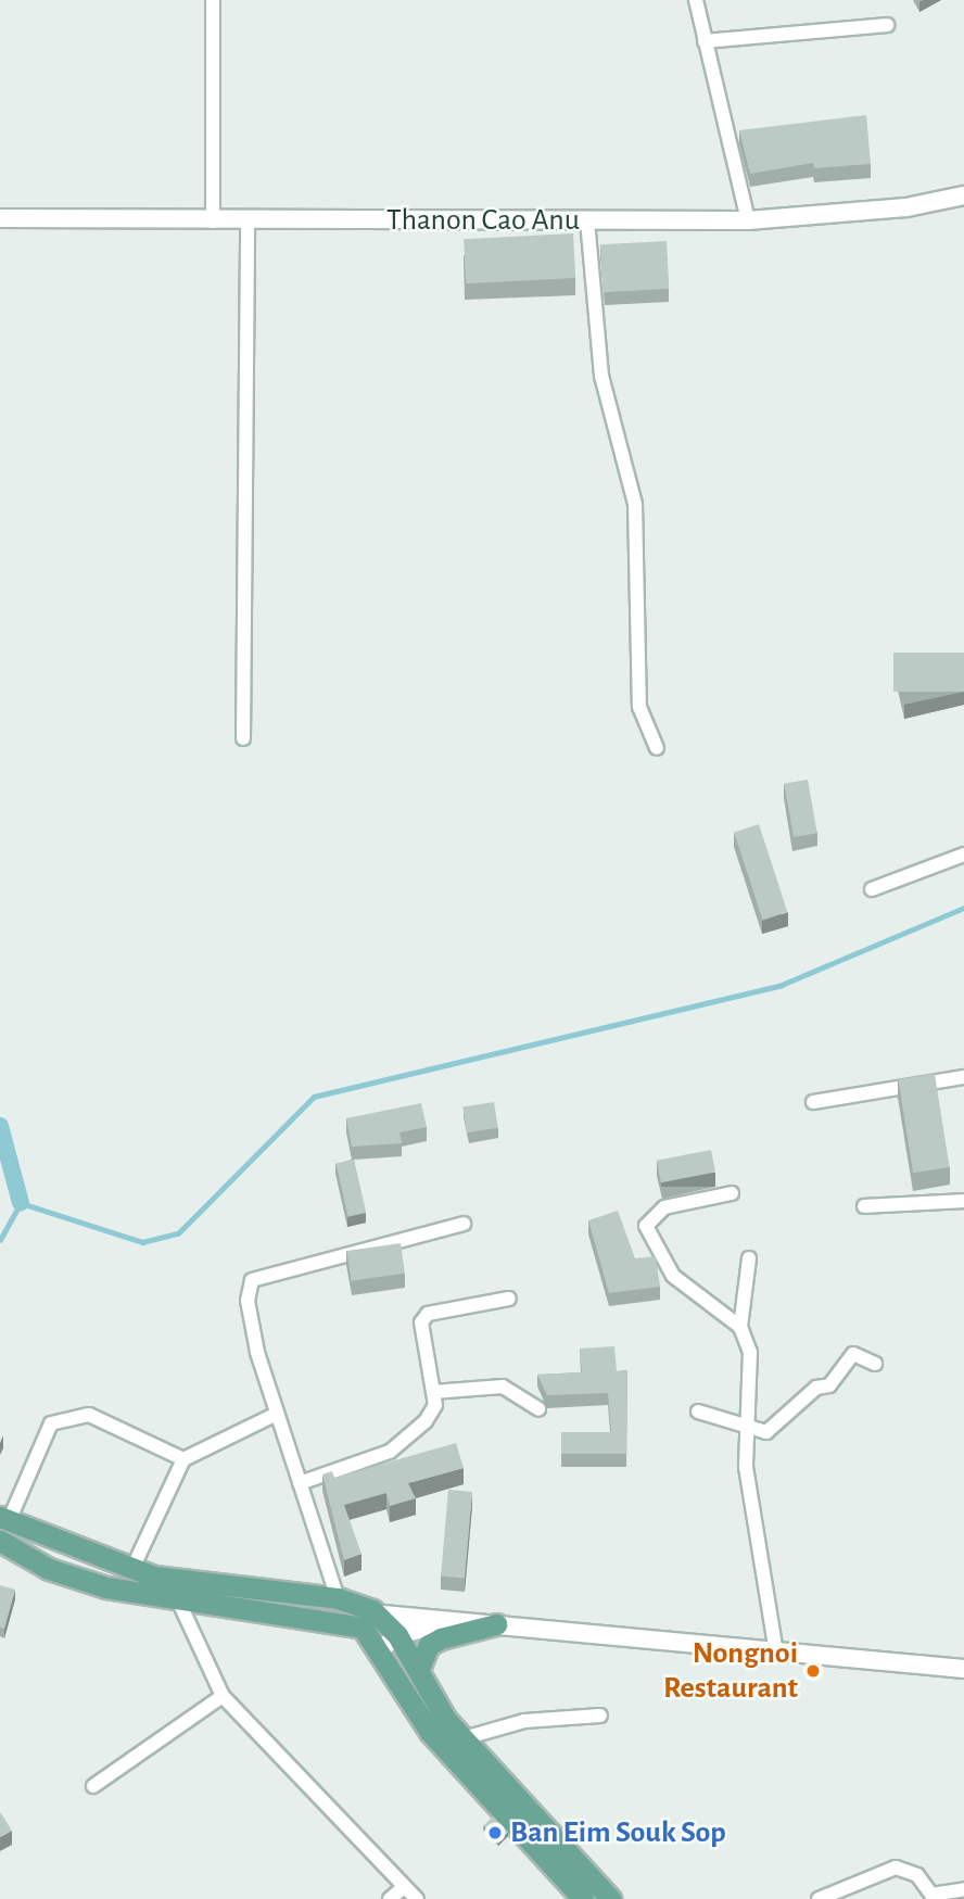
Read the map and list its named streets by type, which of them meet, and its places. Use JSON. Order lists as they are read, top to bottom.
{
  "streets": {
    "street": ["Thanon Cao Anu"]
  },
  "places": ["Nongnoi Restaurant", "Ban Eim Souk Sop"]
}
